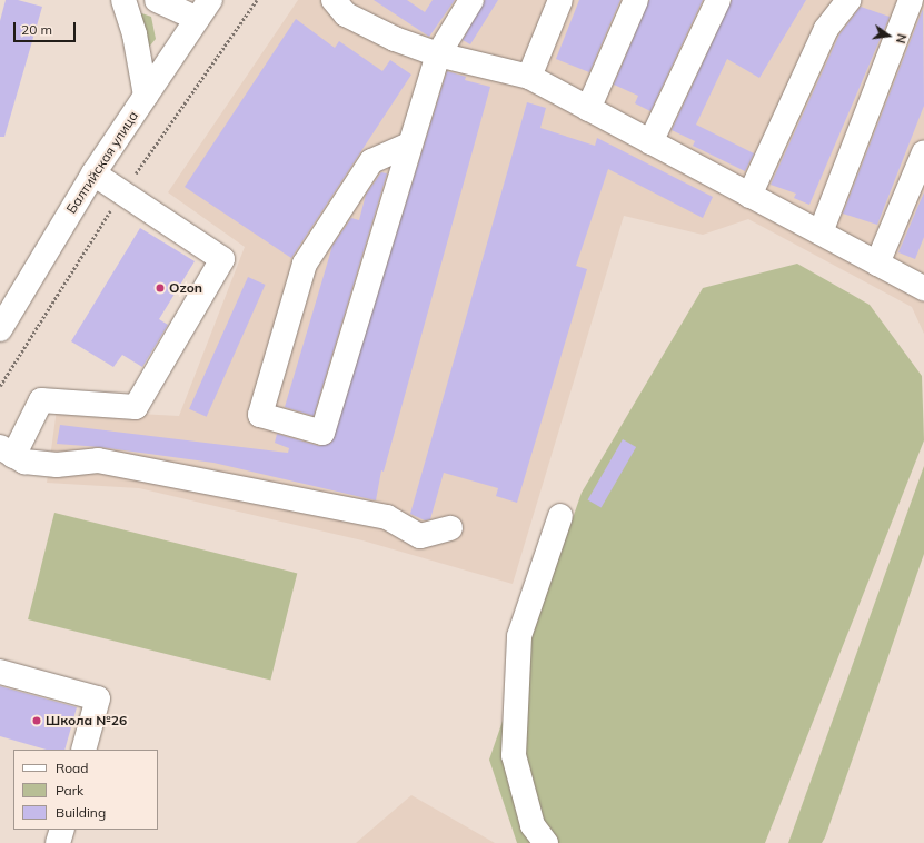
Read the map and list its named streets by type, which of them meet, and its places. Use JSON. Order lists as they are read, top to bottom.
{
  "streets": {
    "street": ["Балтийская улица"]
  },
  "places": ["Ozon", "Школа №26"],
  "legend": ["Road", "Park", "Building"],
  "scale_bar": "20 m",
  "north": "right"
}
